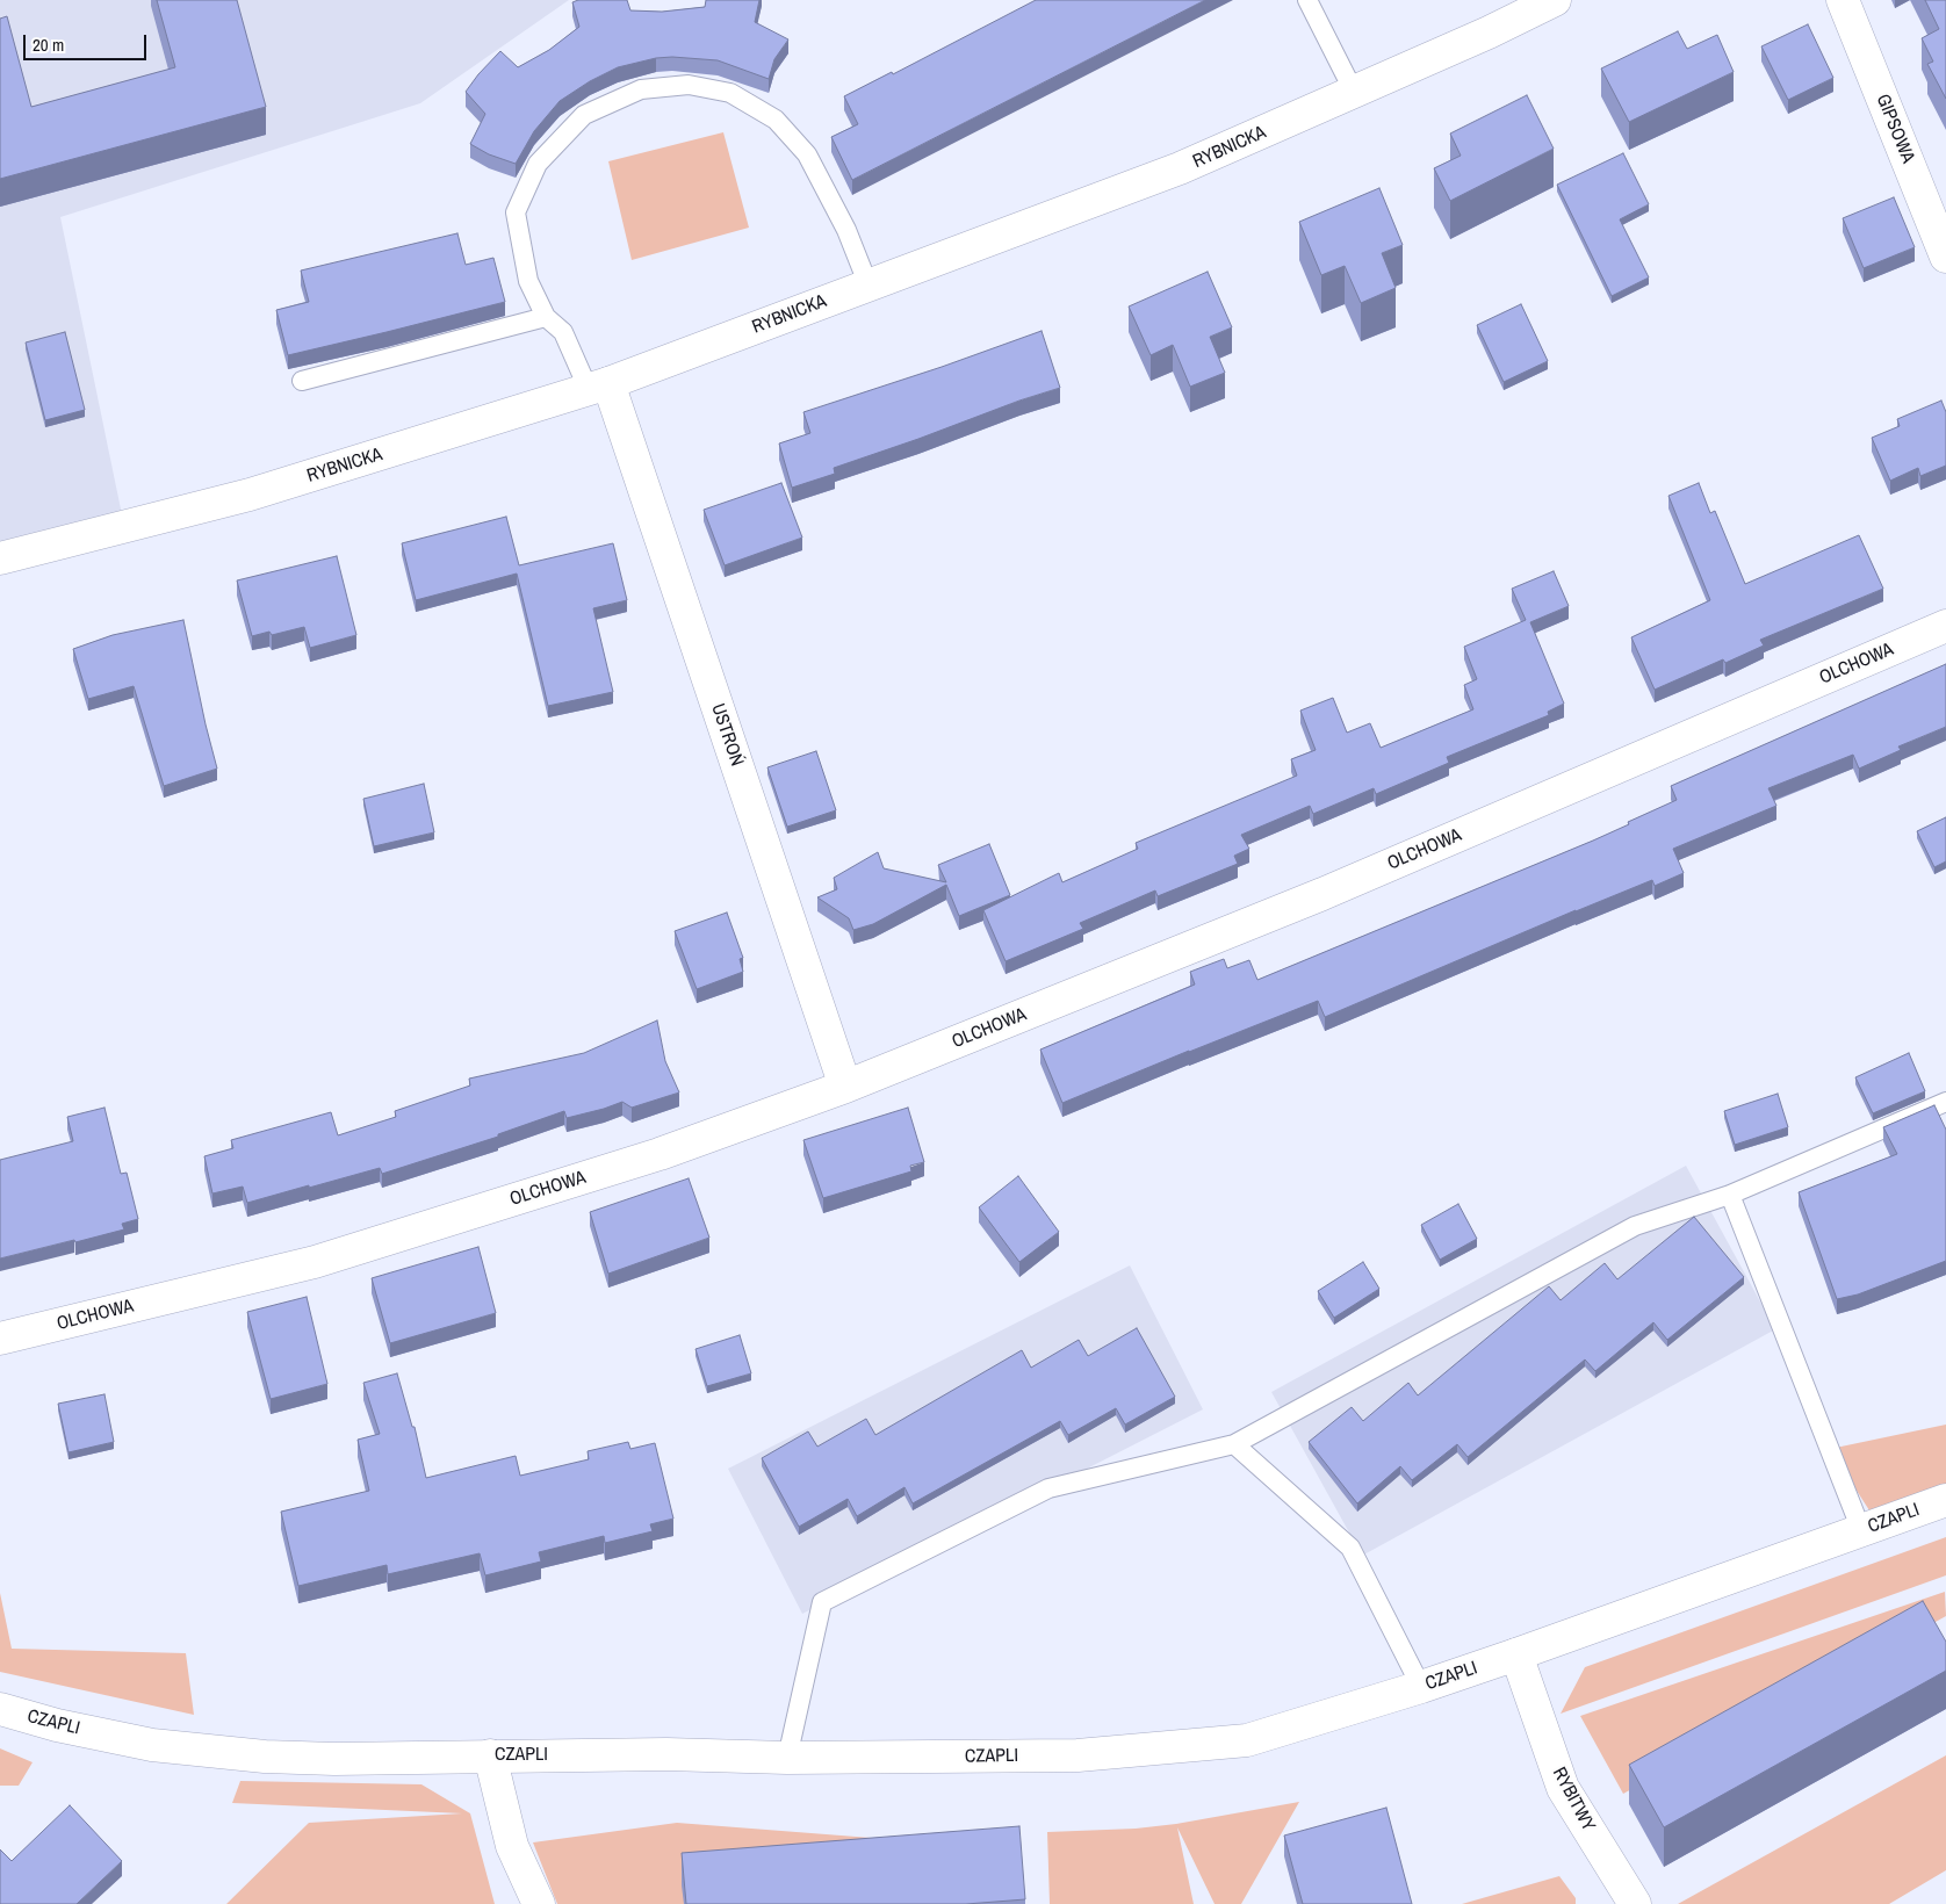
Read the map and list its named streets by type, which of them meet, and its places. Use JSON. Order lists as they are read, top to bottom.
{
  "streets": {
    "street": [
      "GIPSOWA",
      "RYBNICKA",
      "OLCHOWA",
      "USTROŃ",
      "CZAPLI",
      "RYBITWY"
    ]
  },
  "crossings": [
    ["RYBNICKA", "USTROŃ"],
    ["OLCHOWA", "USTROŃ"],
    ["CZAPLI", "RYBITWY"]
  ],
  "scale_bar": "20 m"
}
